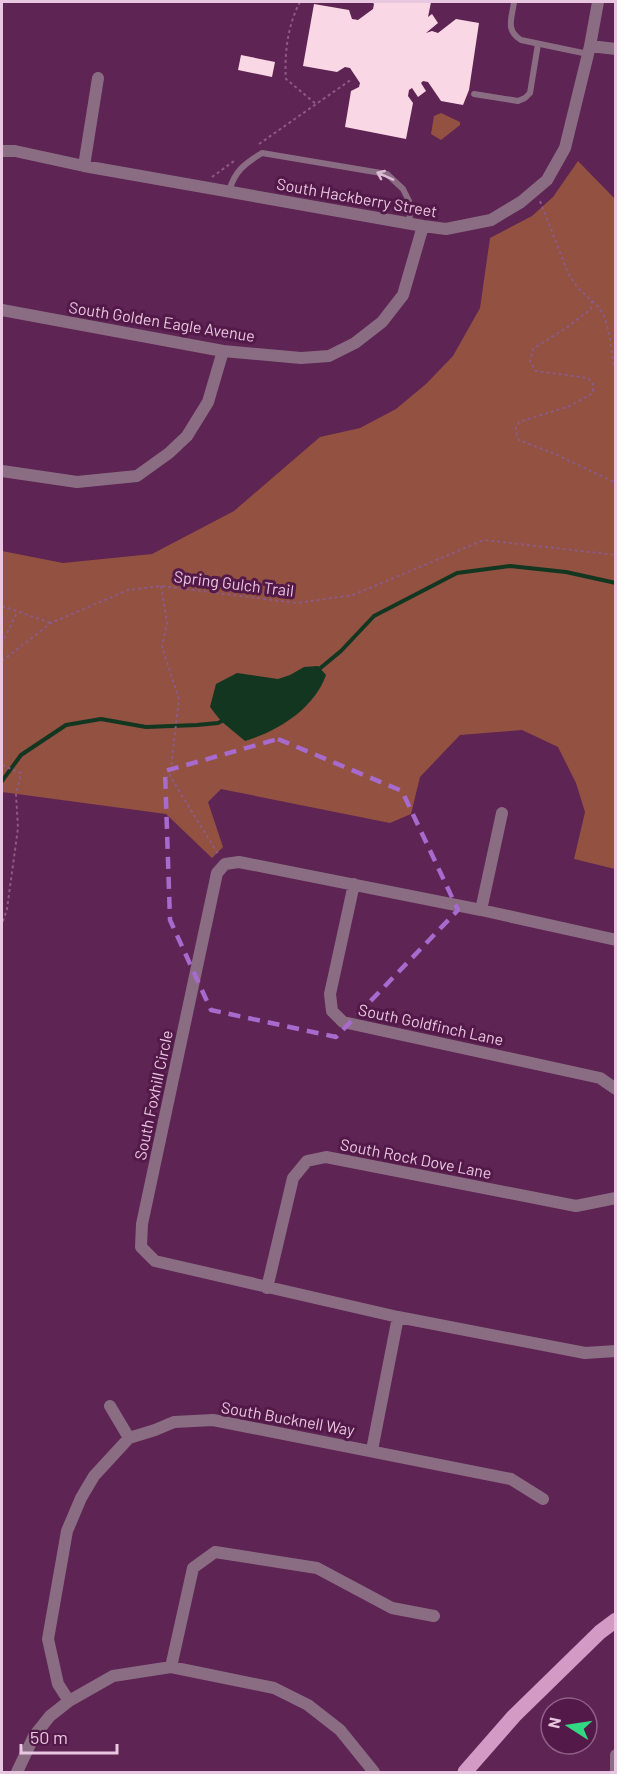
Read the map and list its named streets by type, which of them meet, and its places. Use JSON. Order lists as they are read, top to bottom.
{
  "streets": {
    "street": [
      "South Hackberry Street",
      "South Golden Eagle Avenue",
      "South Goldfinch Lane",
      "South Foxhill Circle",
      "South Rock Dove Lane",
      "South Bucknell Way"
    ],
    "path": ["Spring Gulch Trail"]
  },
  "crossings": [
    ["South Hackberry Street", "South Golden Eagle Avenue"],
    ["South Foxhill Circle", "South Rock Dove Lane"]
  ],
  "scale_bar": "50 m",
  "north": "left"
}
